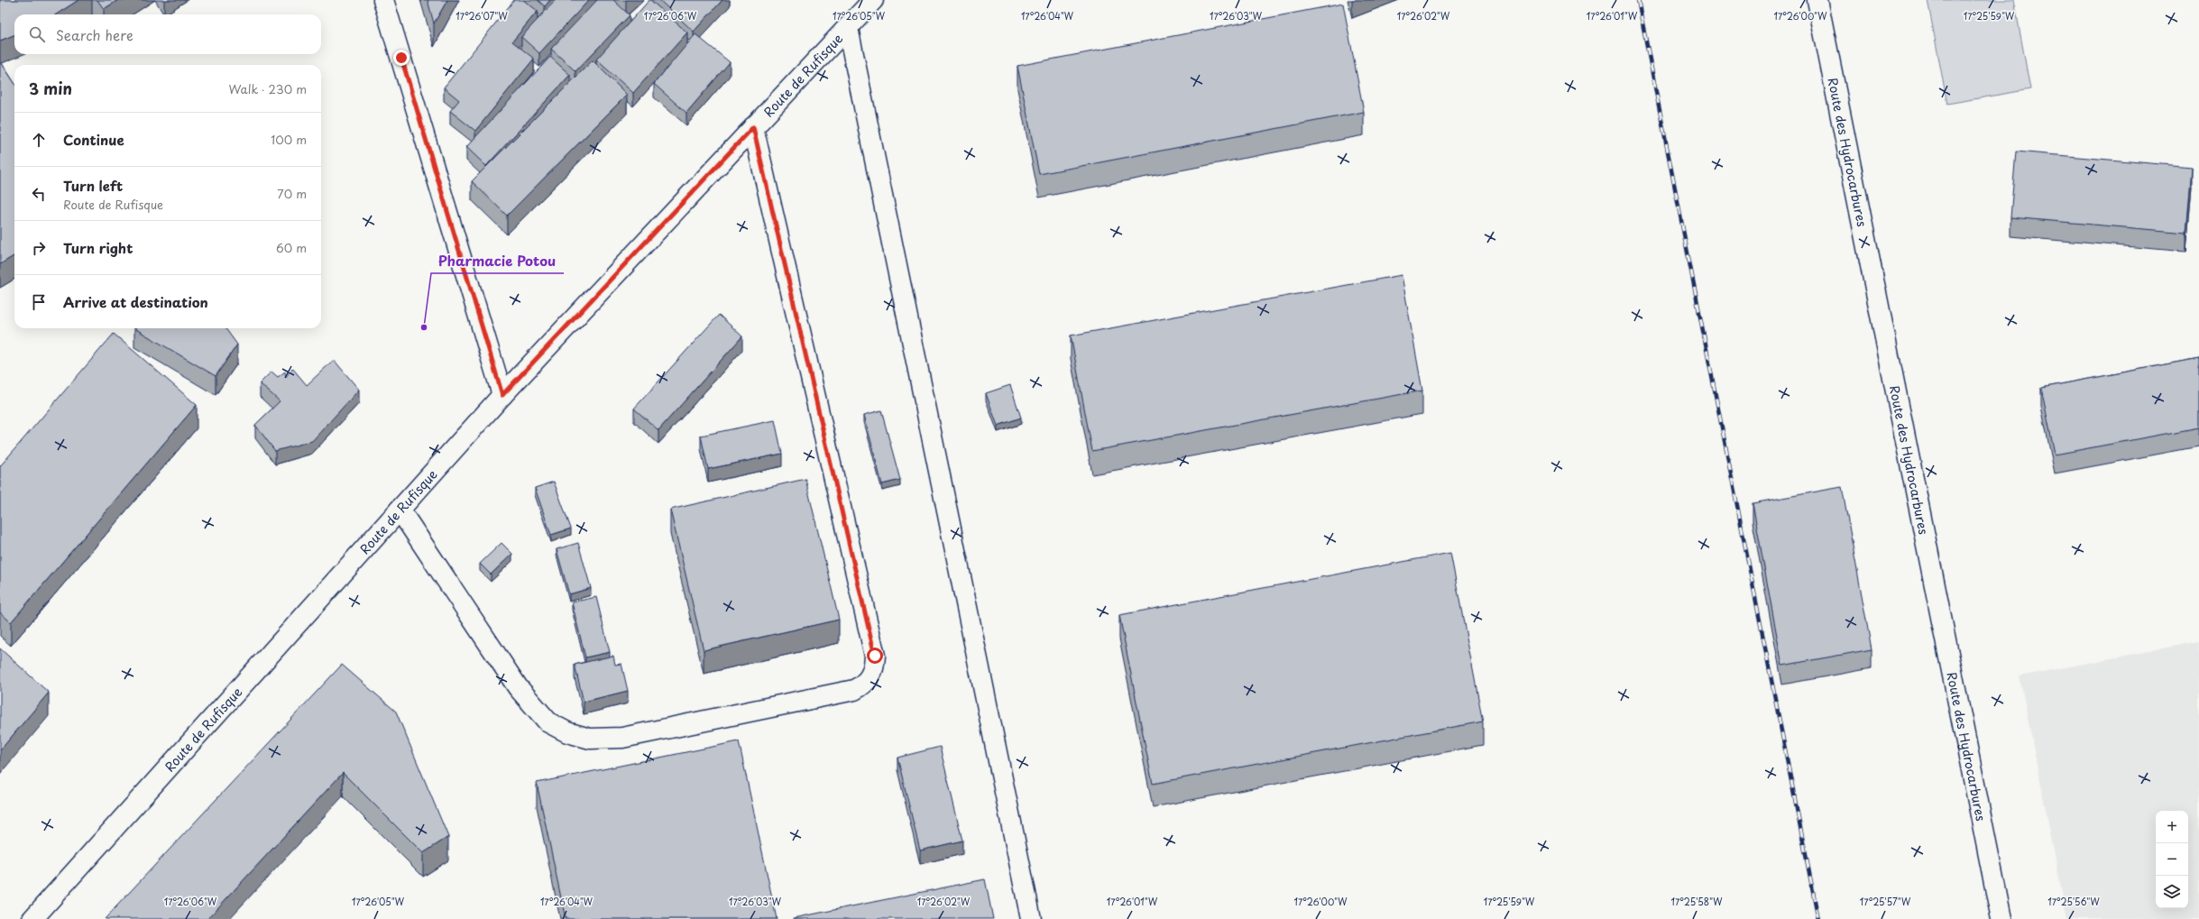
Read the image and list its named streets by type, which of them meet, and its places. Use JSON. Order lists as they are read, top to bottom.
{
  "streets": {
    "street": ["Route de Rufisque", "Route des Hydrocarbures"]
  },
  "places": ["Pharmacie Potou"],
  "page": {
    "search": "Search here",
    "heading": ["3 min", "Walk · 230 m"],
    "list": [
      ["Continue", "100 m"],
      ["Turn left", "Route de Rufisque", "70 m"],
      ["Turn right", "60 m"],
      "Arrive at destination"
    ],
    "map_buttons": ["+", "−"]
  },
  "coordinates": [
    "17°26'07\"W",
    "17°26'06\"W",
    "17°26'05\"W",
    "17°26'04\"W",
    "17°26'03\"W",
    "17°26'02\"W",
    "17°26'01\"W",
    "17°26'00\"W",
    "17°25'59\"W",
    "17°25'58\"W",
    "17°25'57\"W",
    "17°25'56\"W"
  ]
}
